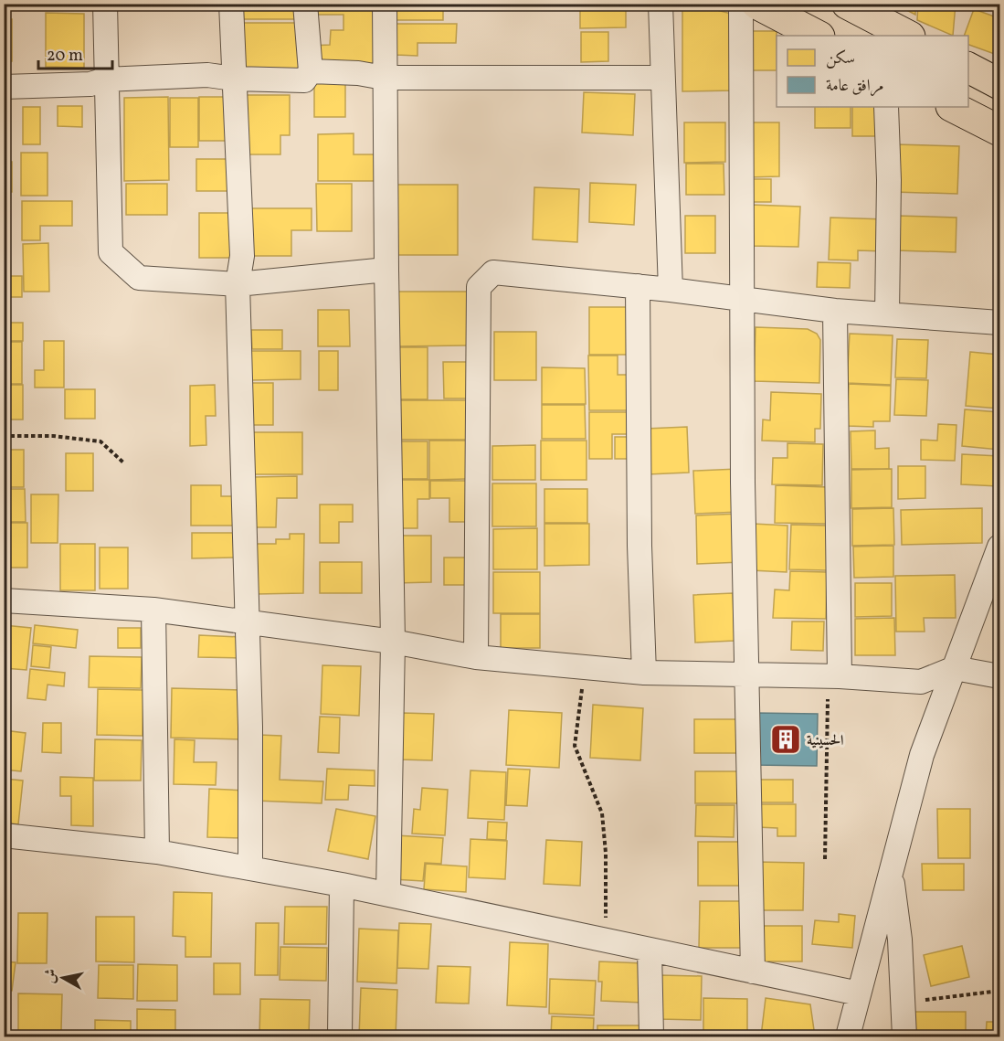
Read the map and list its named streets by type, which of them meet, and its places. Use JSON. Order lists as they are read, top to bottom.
{
  "places": {
    "building": ["الحسينية"]
  },
  "legend": ["سكن", "مرافق عامة"],
  "scale_bar": "20 m",
  "north": "left"
}
